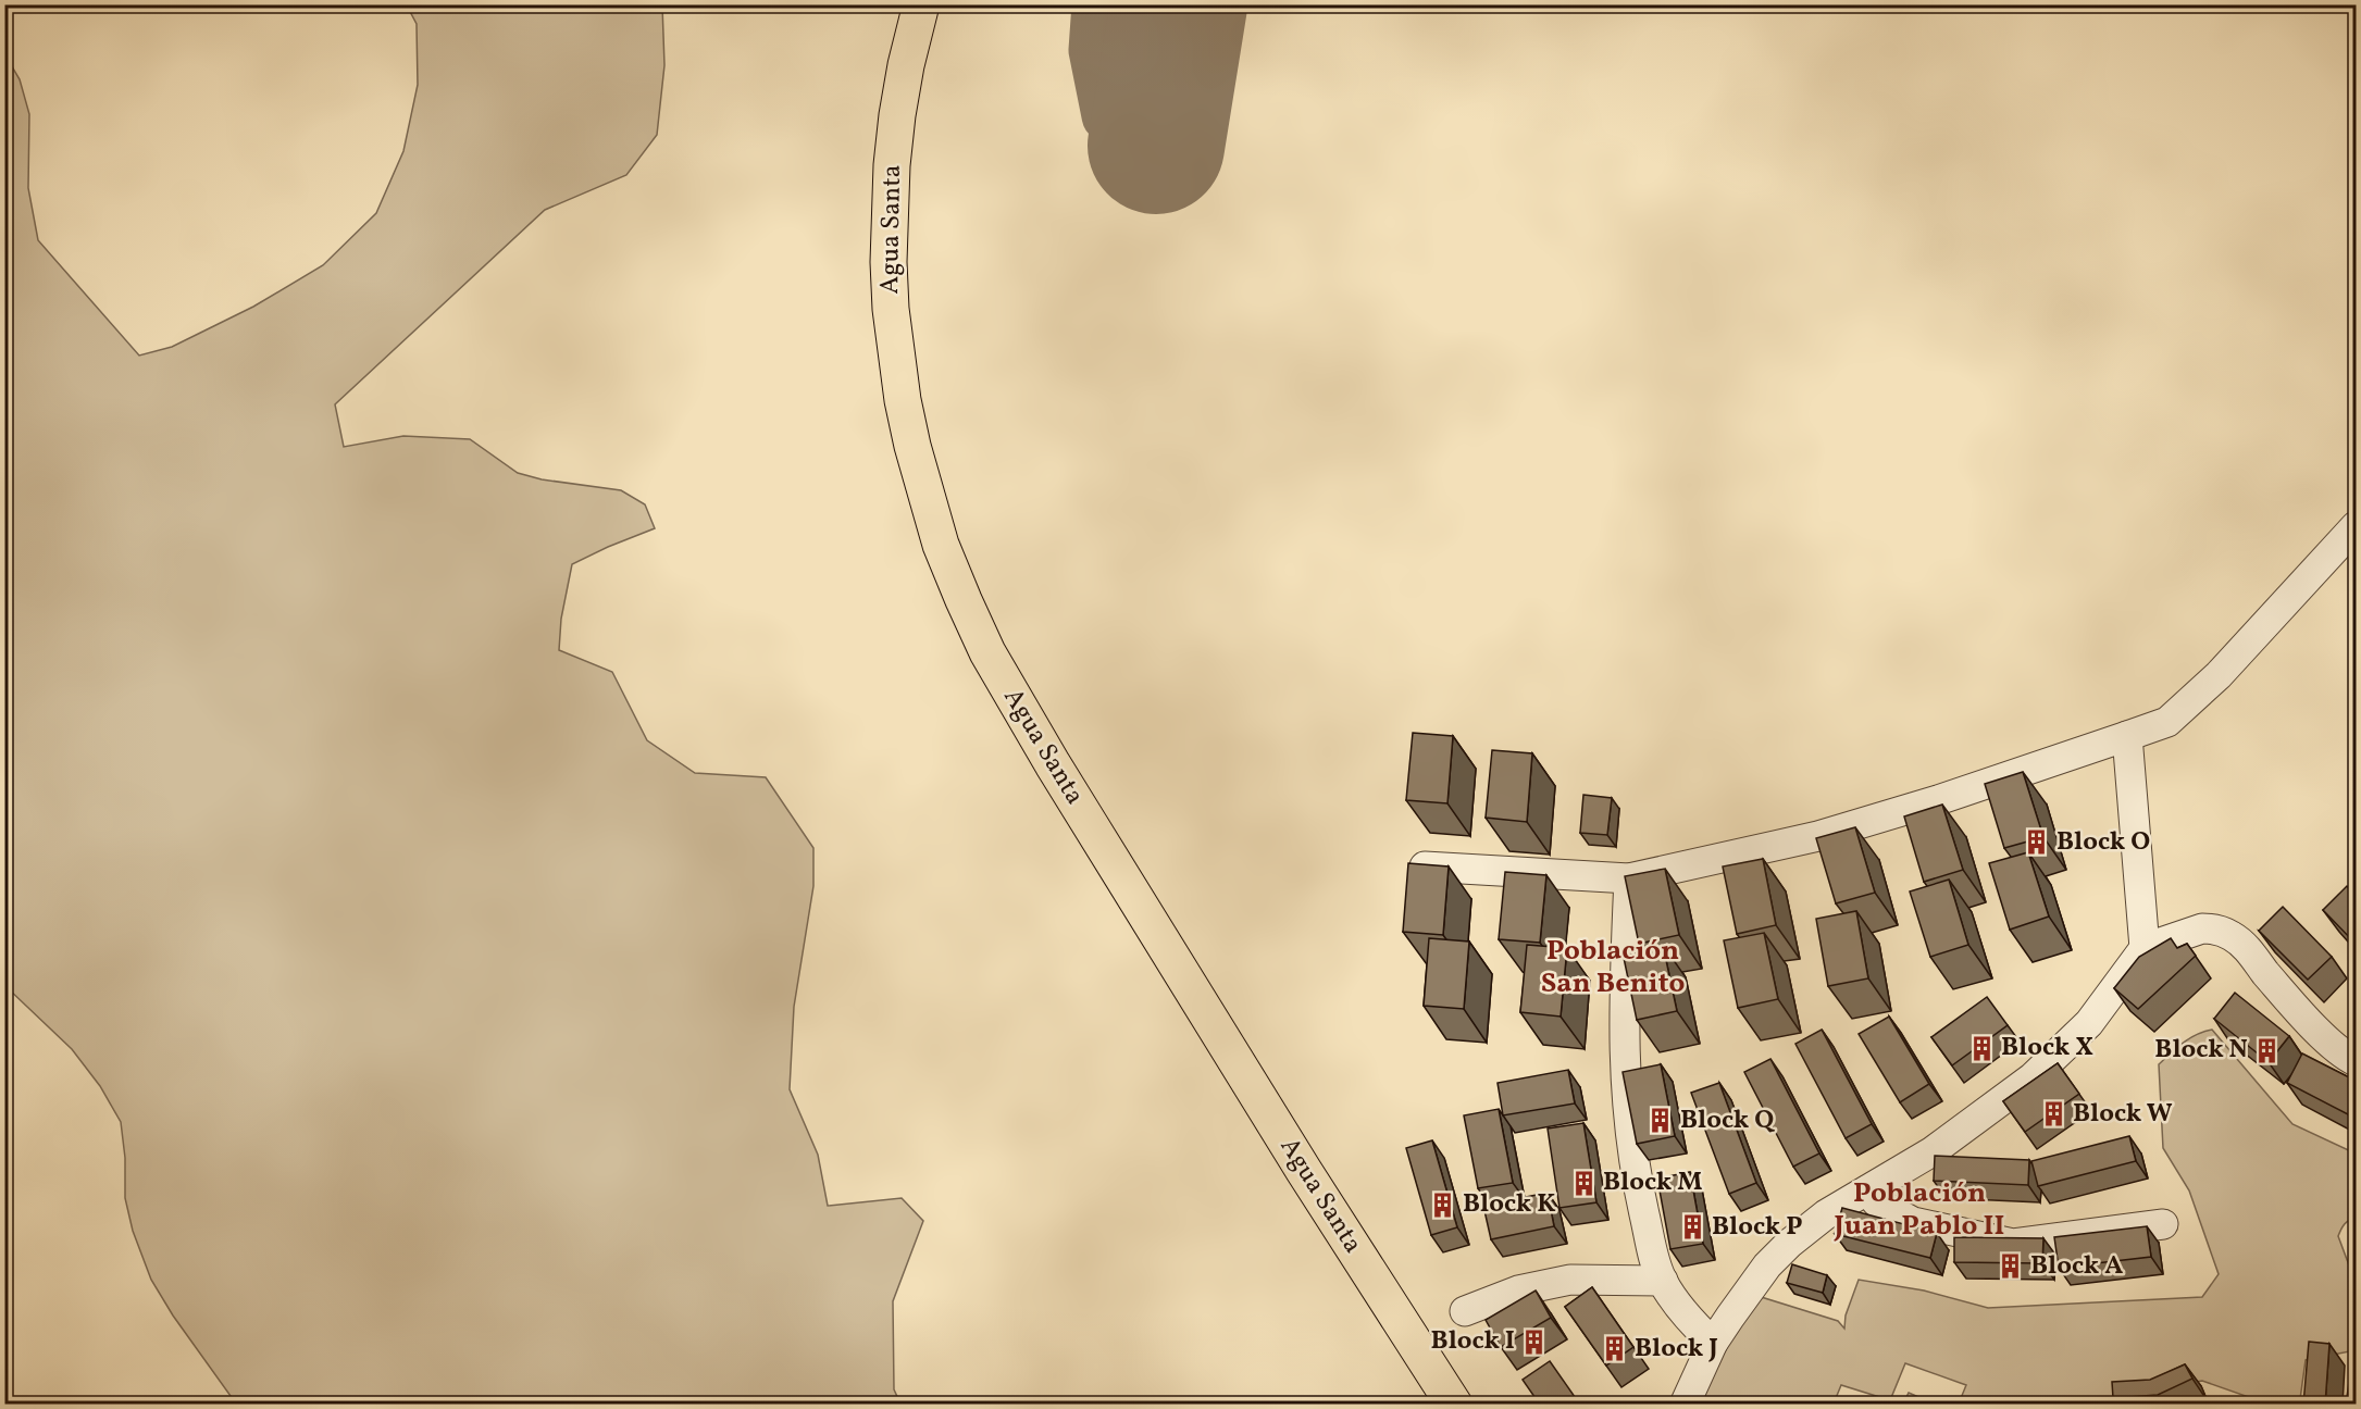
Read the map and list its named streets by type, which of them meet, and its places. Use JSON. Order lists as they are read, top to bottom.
{
  "streets": {
    "main road": ["Agua Santa"]
  },
  "districts": ["Población San Benito", "Población Juan Pablo II"],
  "places": {
    "building": [
      "Block O",
      "Block X",
      "Block N",
      "Block W",
      "Block Q",
      "Block M",
      "Block K",
      "Block P",
      "Block A",
      "Block I",
      "Block J"
    ]
  }
}
